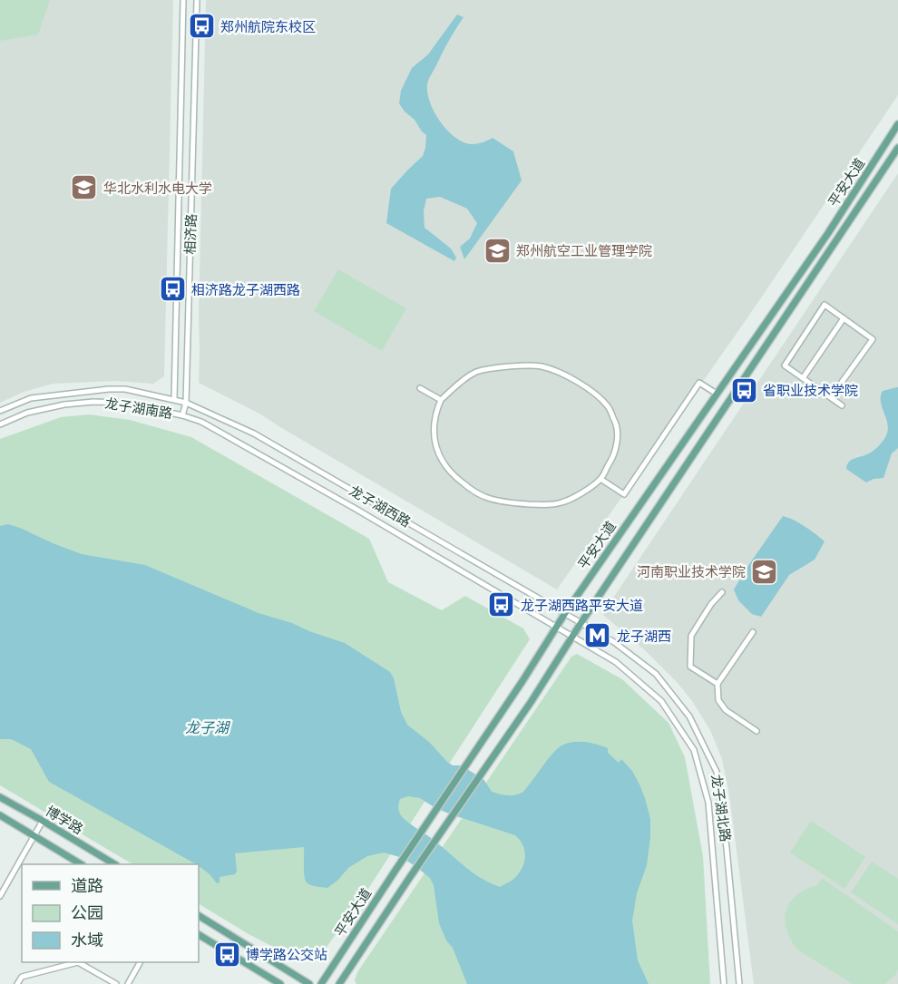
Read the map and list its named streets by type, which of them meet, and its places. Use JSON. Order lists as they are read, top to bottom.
{
  "streets": {
    "main road": ["平安大道", "博学路"],
    "street": [
      "相济路",
      "龙子湖南路",
      "龙子湖西路",
      "龙子湖北路"
    ]
  },
  "crossings": [
    ["平安大道", "龙子湖西路"],
    ["平安大道", "龙子湖北路"],
    ["相济路", "龙子湖南路"],
    ["相济路", "龙子湖西路"],
    ["龙子湖南路", "龙子湖西路"],
    ["龙子湖西路", "龙子湖北路"]
  ],
  "water": ["龙子湖"],
  "places": {
    "bus stop": [
      "郑州航院东校区",
      "相济路龙子湖西路",
      "省职业技术学院",
      "龙子湖西路平安大道",
      "博学路公交站"
    ],
    "school or university": ["华北水利水电大学", "郑州航空工业管理学院", "河南职业技术学院"],
    "metro station": ["龙子湖西"]
  },
  "legend": ["道路", "公园", "水域"]
}
